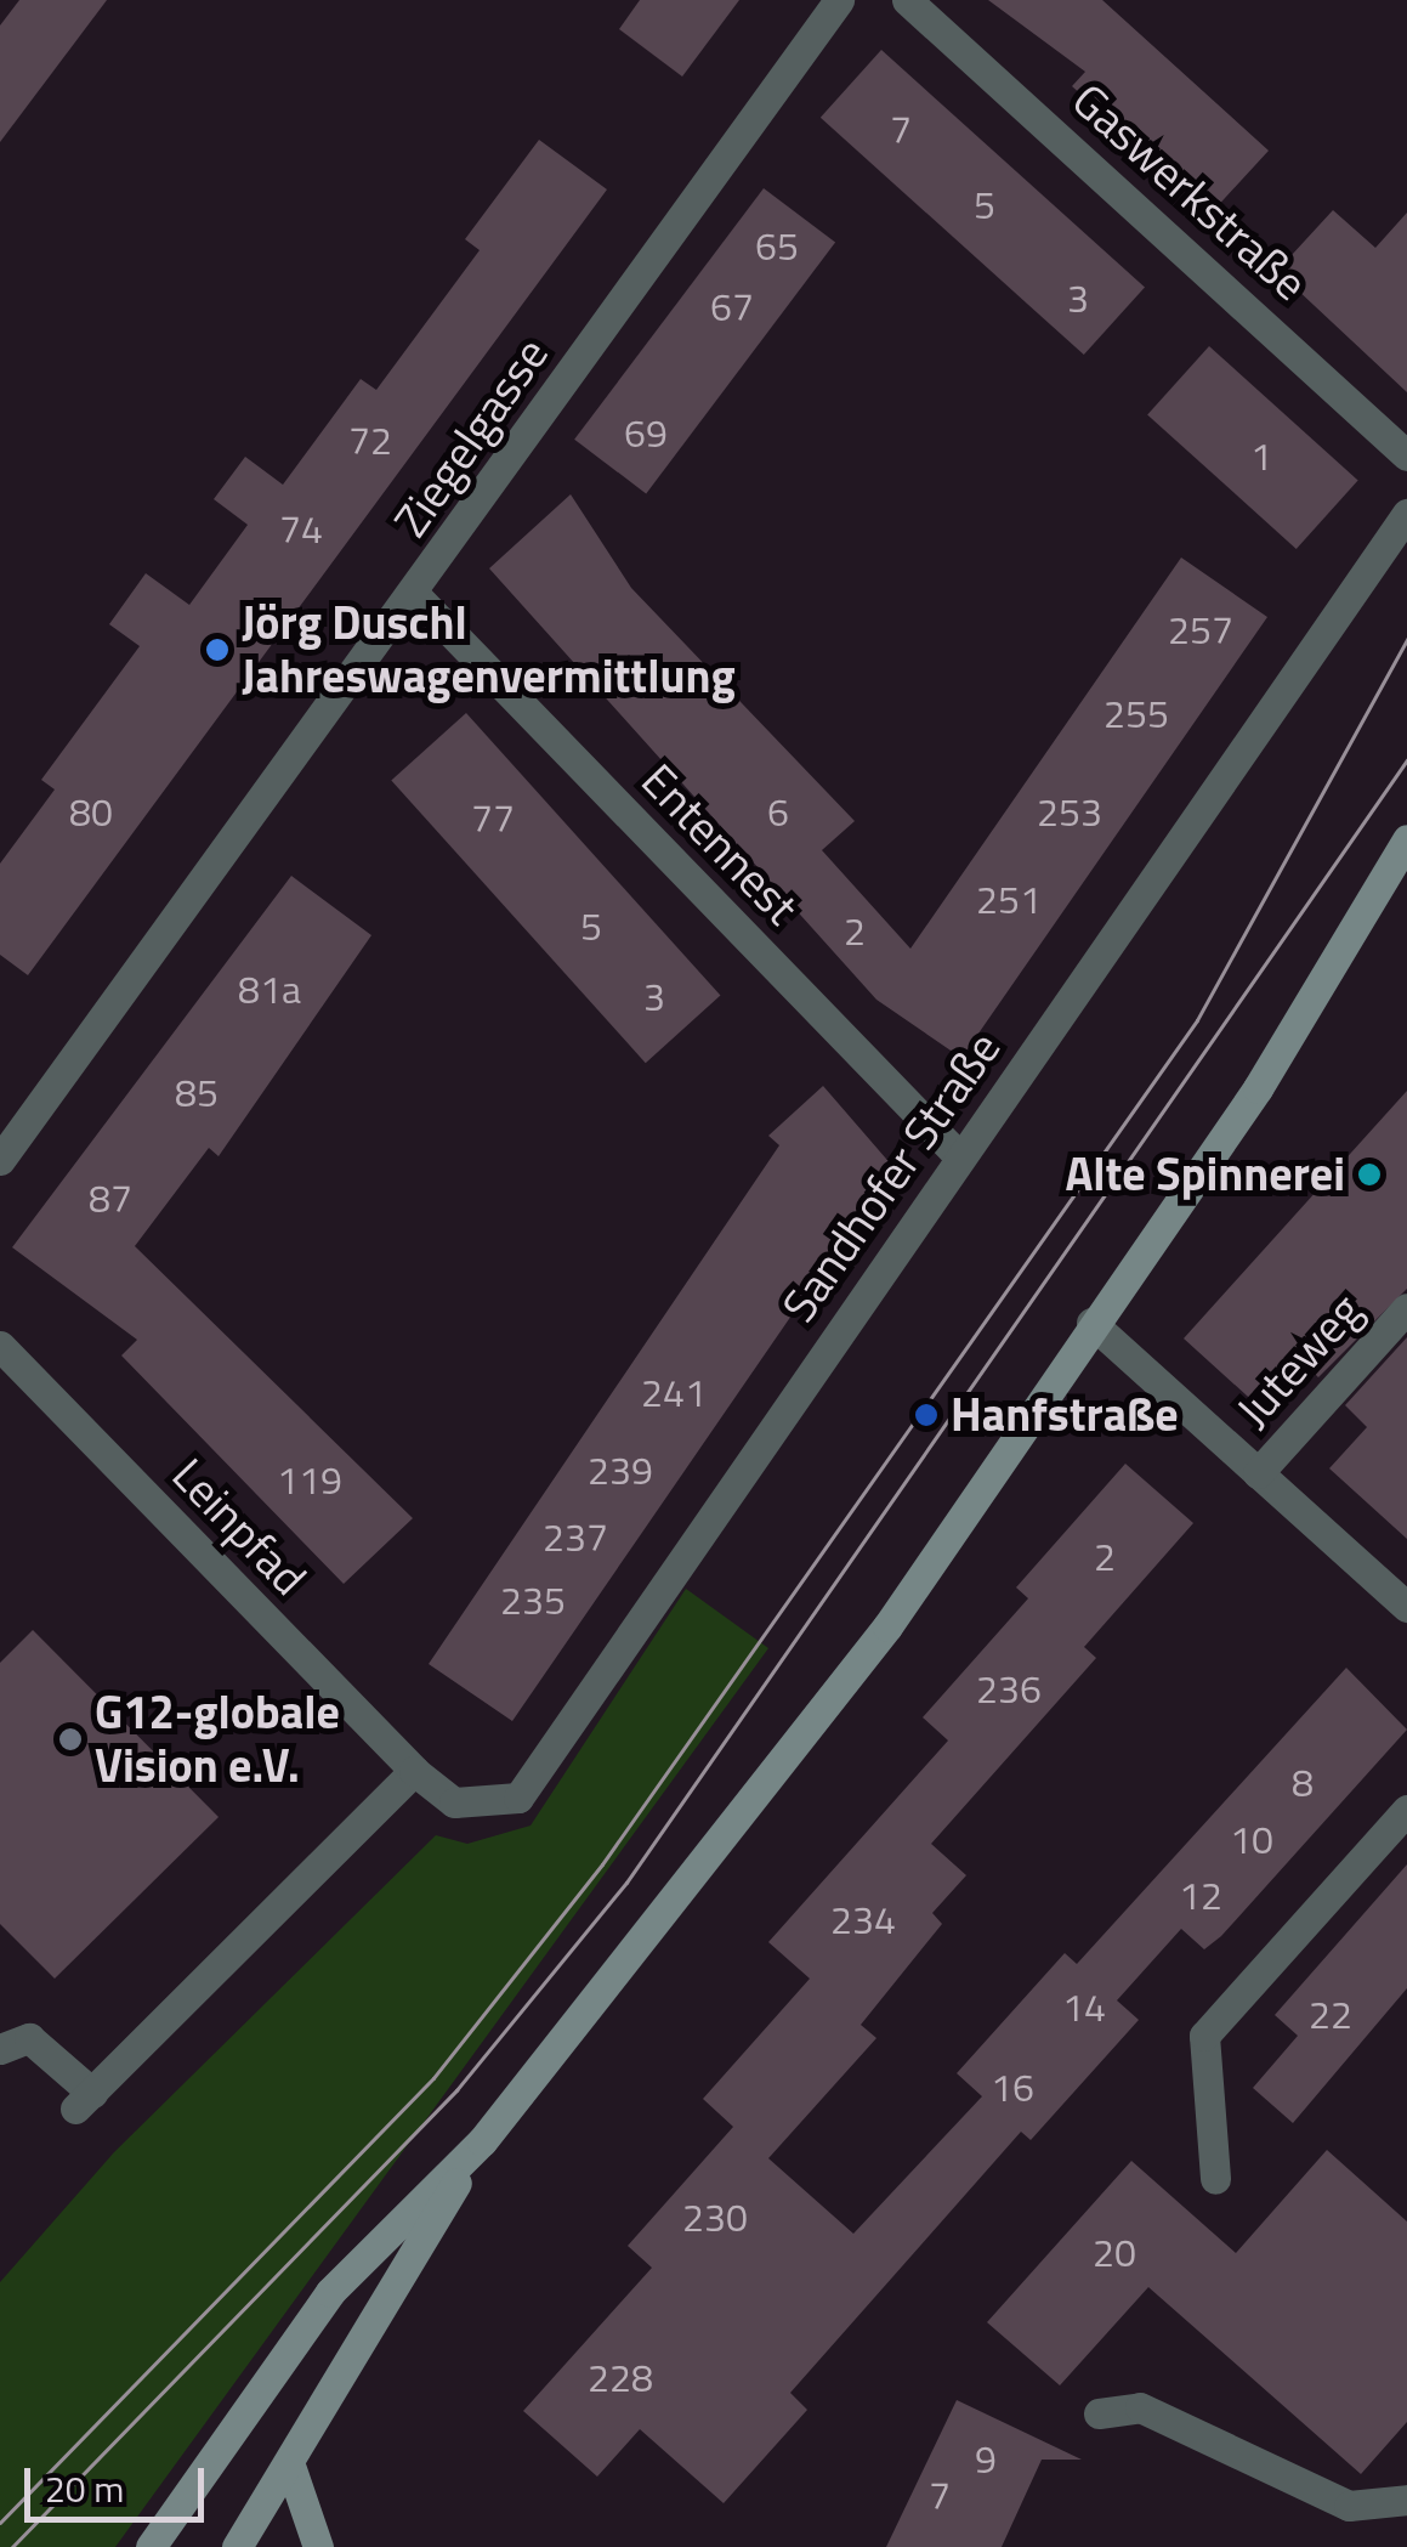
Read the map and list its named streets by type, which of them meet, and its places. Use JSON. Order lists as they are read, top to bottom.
{
  "streets": {
    "street": [
      "Gaswerkstraße",
      "Ziegelgasse",
      "Entennest",
      "Sandhofer Straße",
      "Juteweg",
      "Leinpfad"
    ]
  },
  "crossings": [
    ["Ziegelgasse", "Entennest"],
    ["Entennest", "Sandhofer Straße"],
    ["Sandhofer Straße", "Leinpfad"]
  ],
  "places": [
    "Jörg Duschl Jahreswagenvermittlung",
    "Alte Spinnerei",
    "Hanfstraße",
    "G12-globale Vision e.V."
  ],
  "house_numbers": [
    "7",
    "5",
    "65",
    "3",
    "67",
    "69",
    "72",
    "1",
    "74",
    "257",
    "255",
    "80",
    "6",
    "253",
    "77",
    "251",
    "5",
    "2",
    "81a",
    "3",
    "85",
    "87",
    "241",
    "239",
    "119",
    "237",
    "2",
    "235",
    "236",
    "8",
    "10",
    "12",
    "234",
    "14",
    "22",
    "16",
    "230",
    "20",
    "228",
    "9",
    "7"
  ],
  "scale_bar": "20 m"
}
